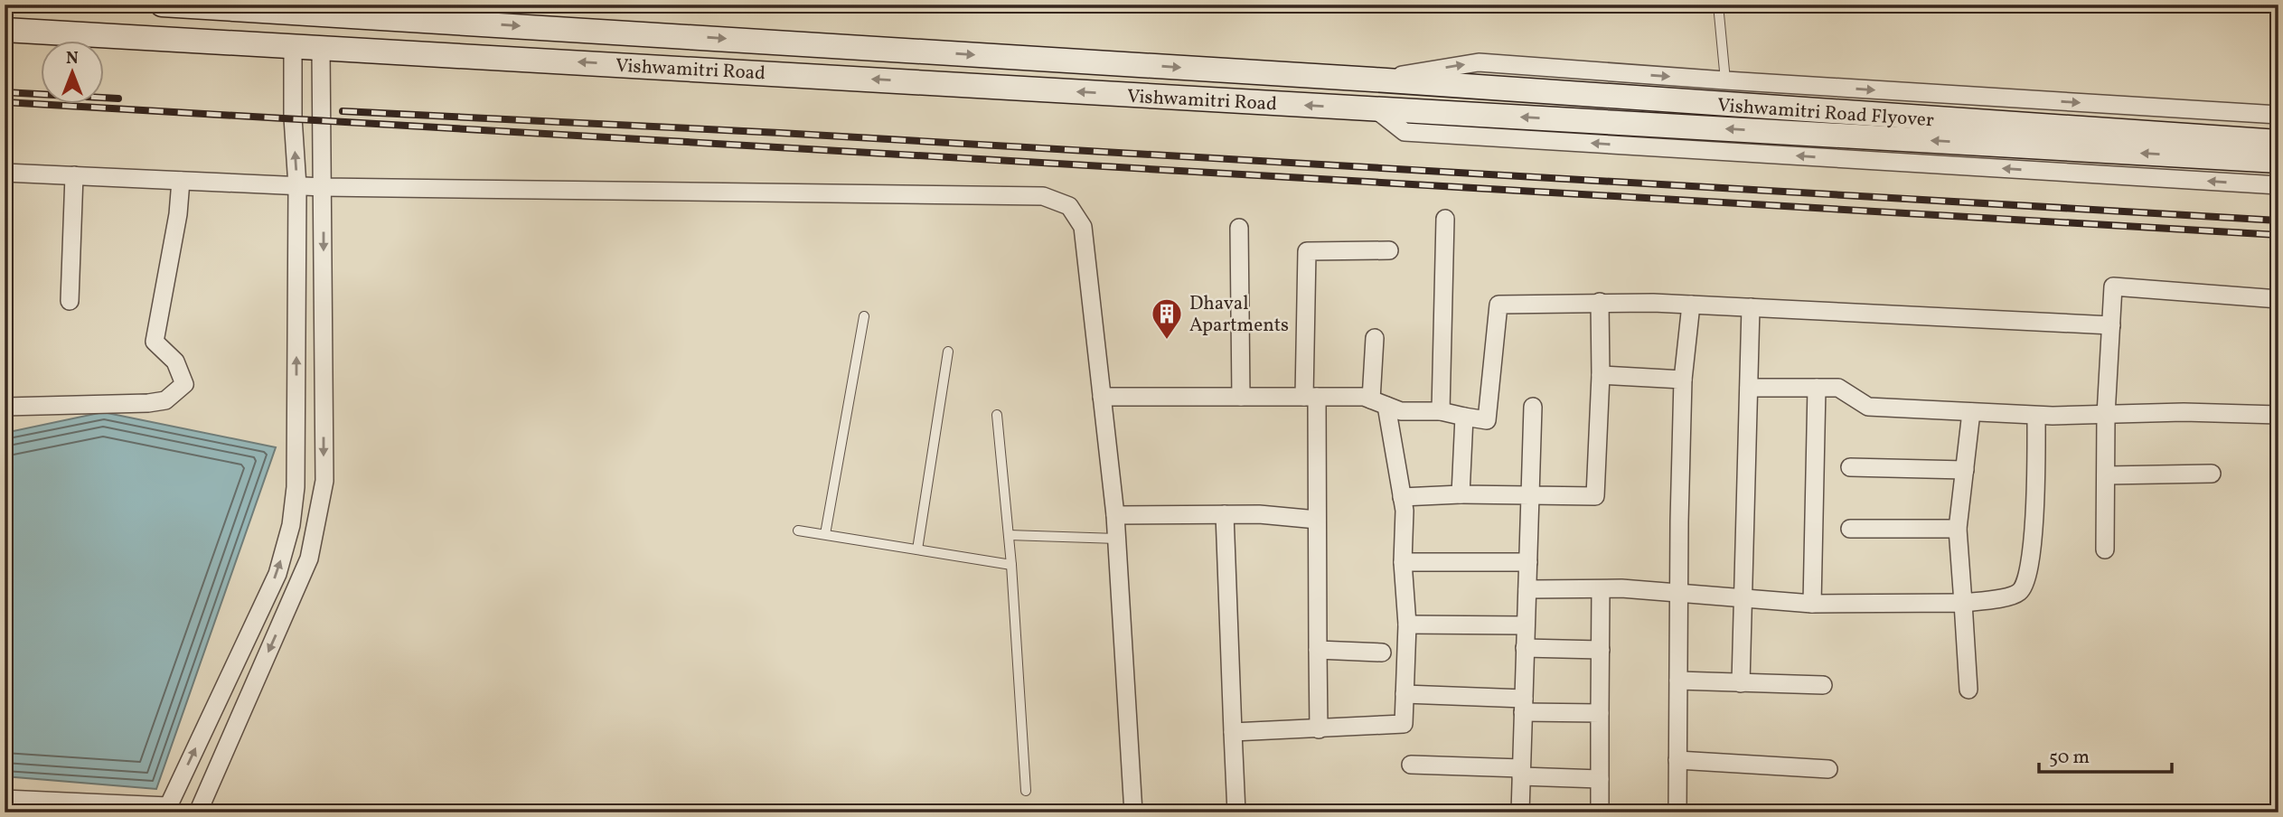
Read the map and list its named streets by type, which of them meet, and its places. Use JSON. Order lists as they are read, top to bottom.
{
  "streets": {
    "main road": ["Vishwamitri Road", "Vishwamitri Road Flyover"]
  },
  "crossings": [
    ["Vishwamitri Road", "Vishwamitri Road Flyover"]
  ],
  "places": {
    "building": ["Dhaval Apartments"]
  },
  "scale_bar": "50 m",
  "north": "top"
}
